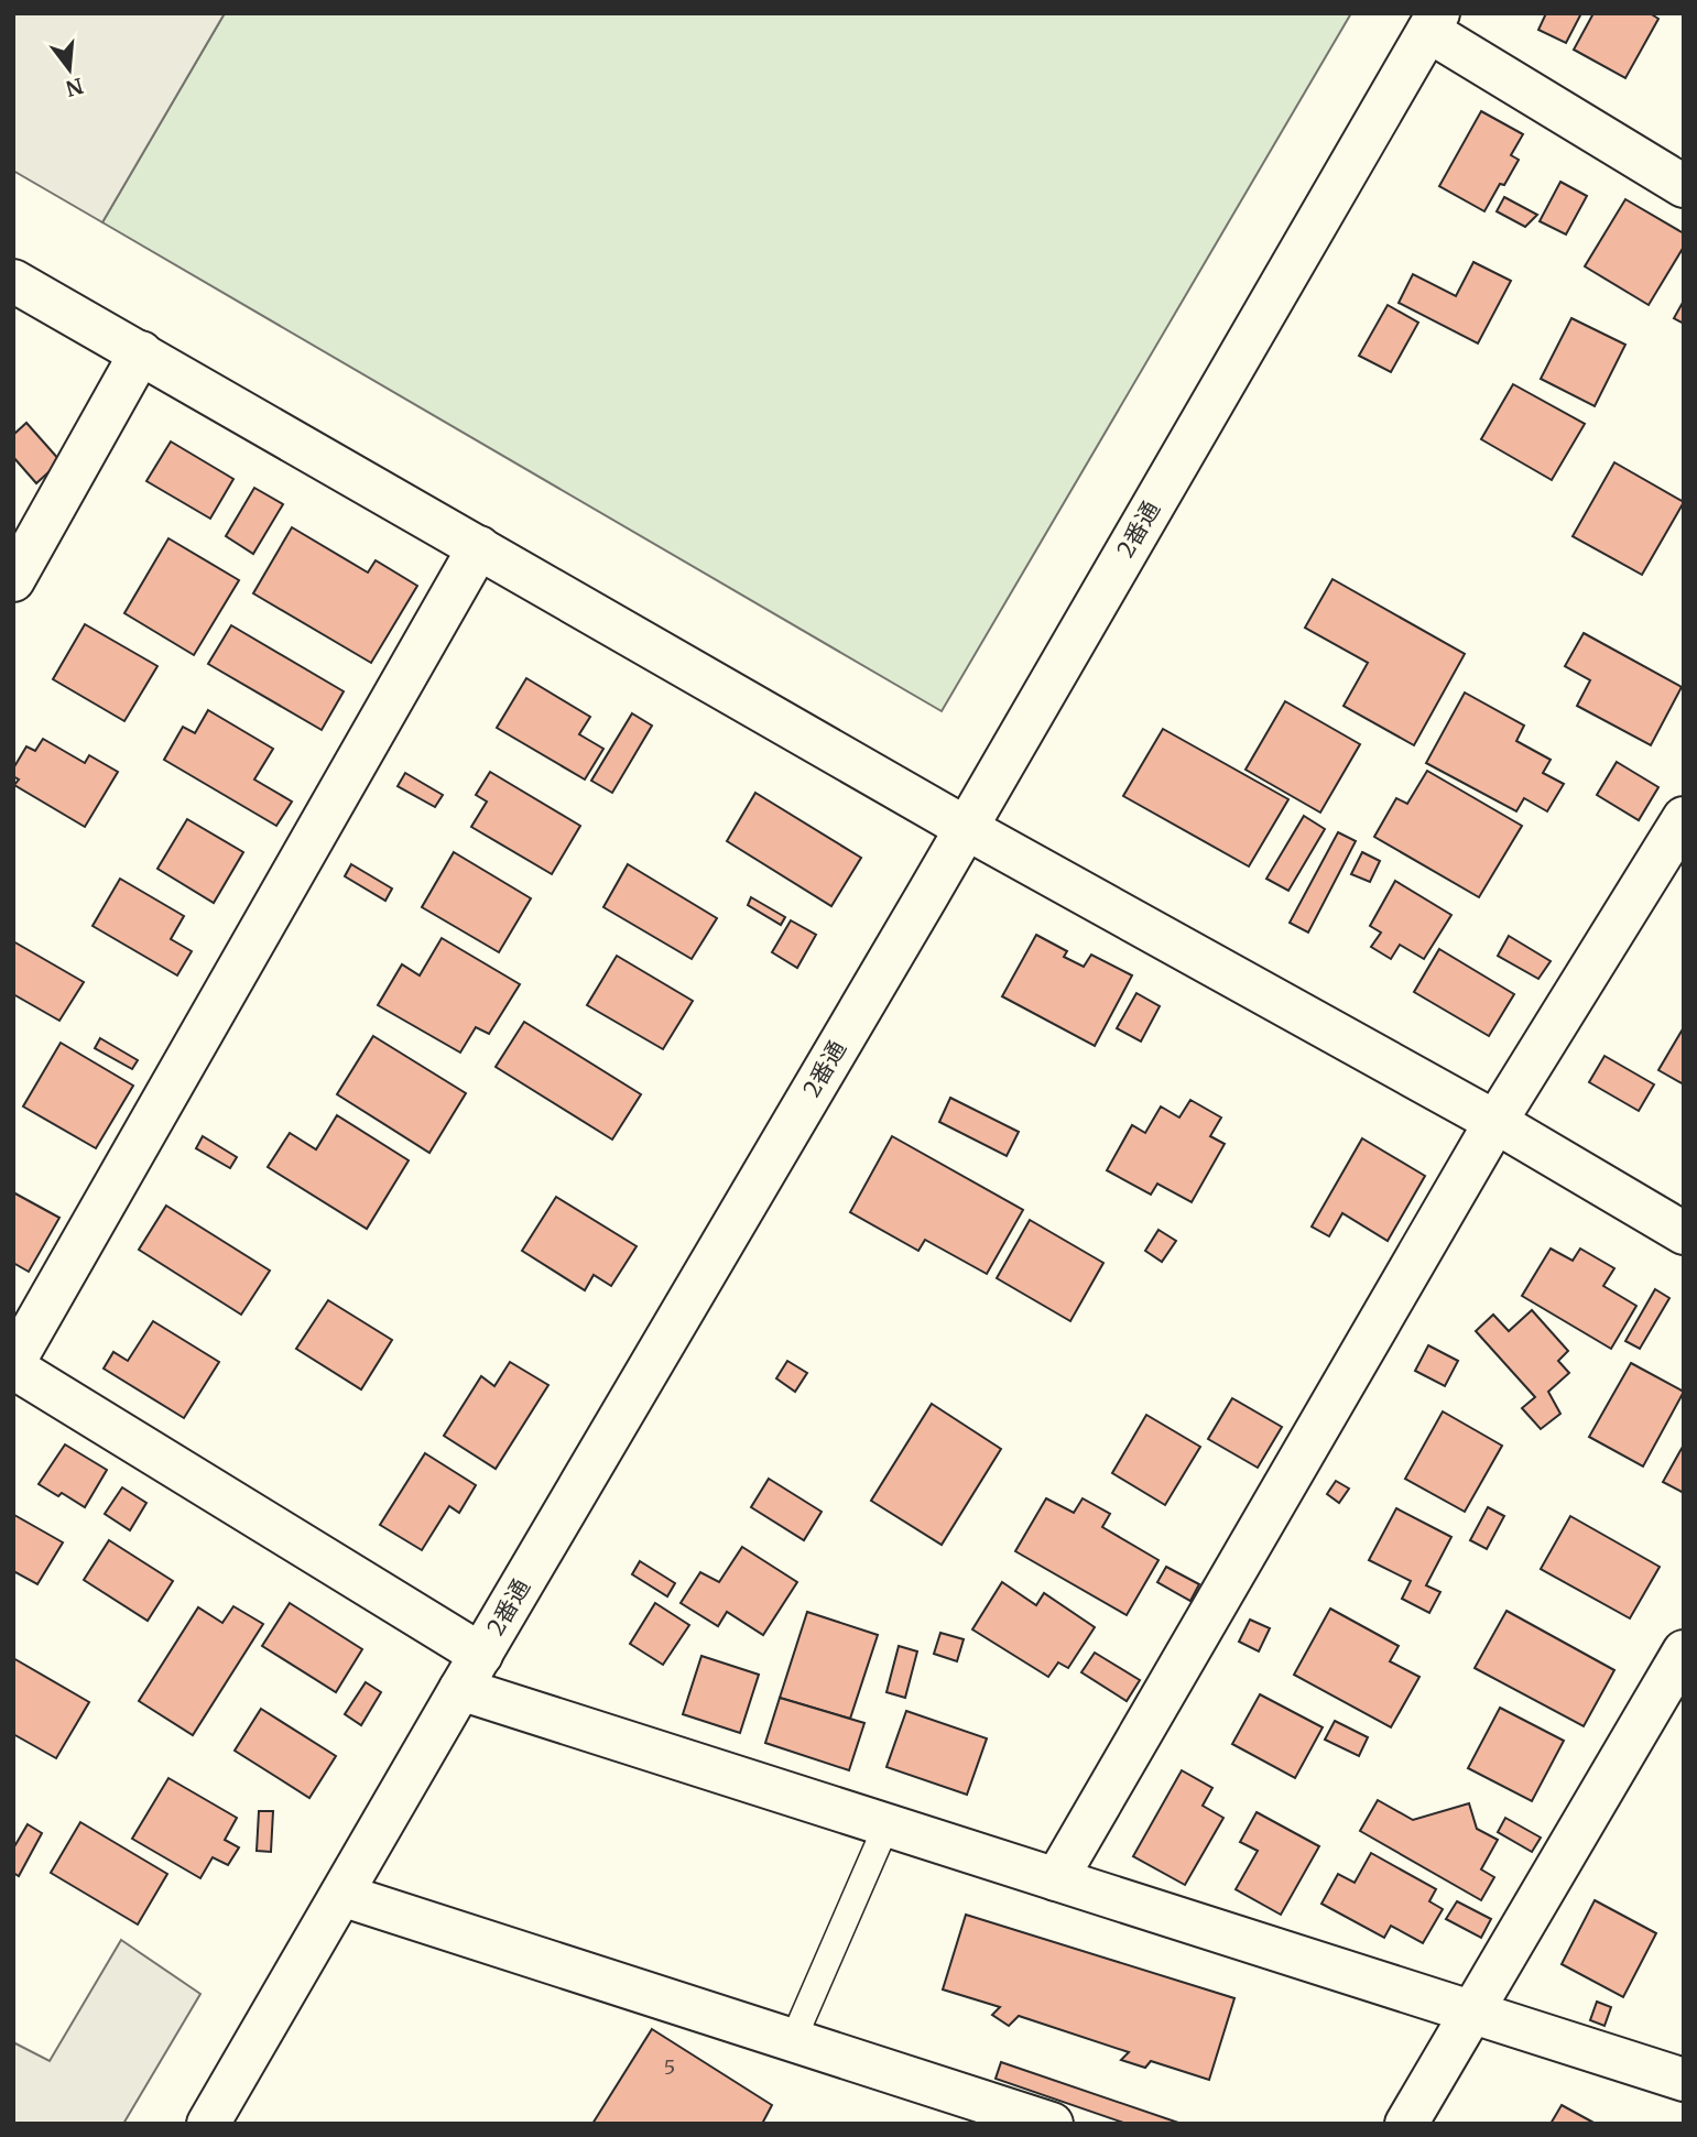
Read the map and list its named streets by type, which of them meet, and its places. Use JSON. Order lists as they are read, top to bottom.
{
  "streets": {
    "street": ["2番通"]
  },
  "house_numbers": ["5"],
  "north": "bottom"
}
